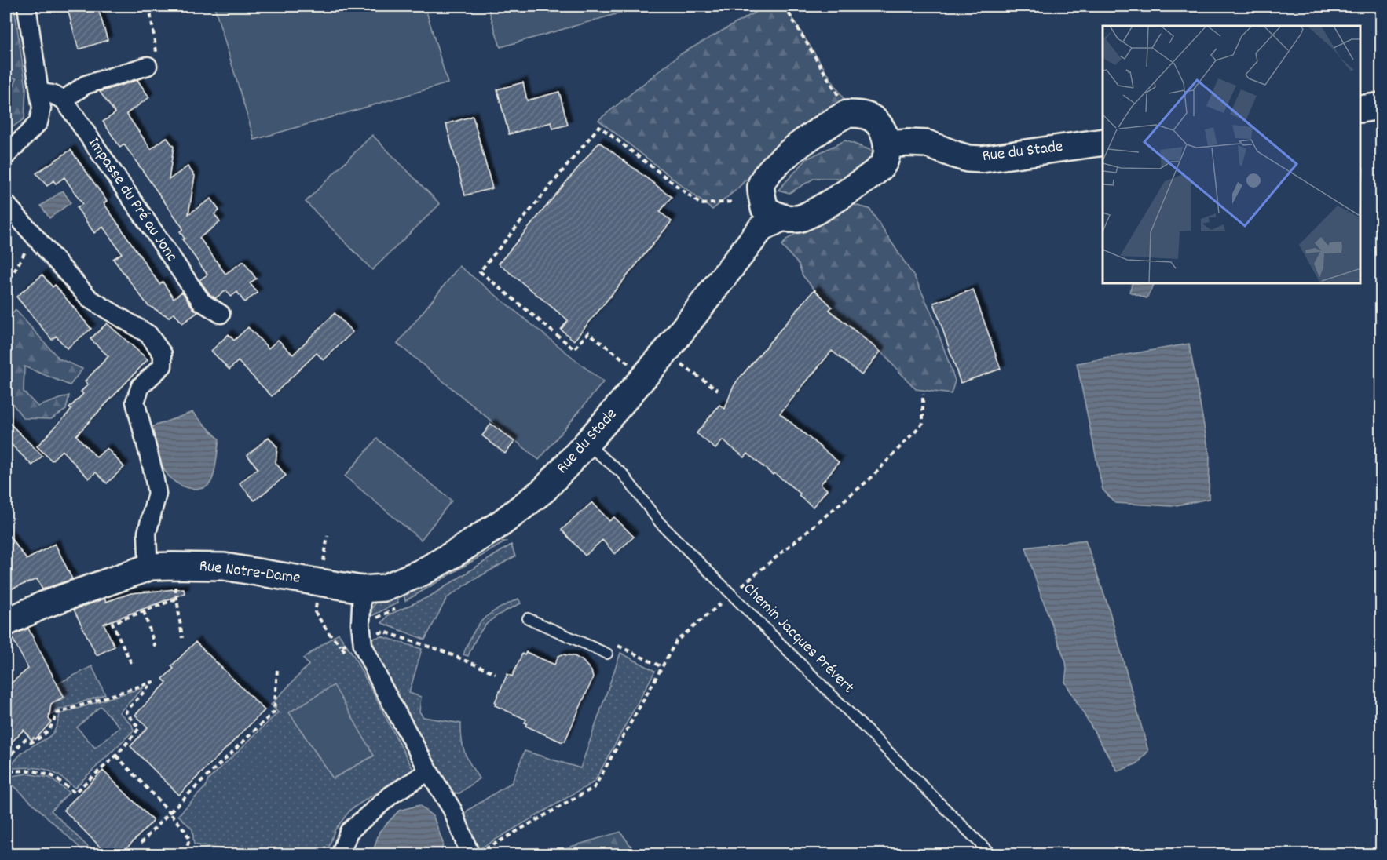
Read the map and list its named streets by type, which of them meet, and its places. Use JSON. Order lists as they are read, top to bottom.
{
  "streets": {
    "street": ["Rue du Stade", "Impasse du Pré au Jonc", "Rue Notre-Dame"],
    "lane": ["Chemin Jacques Prévert"]
  },
  "crossings": [
    ["Rue du Stade", "Rue Notre-Dame"],
    ["Rue du Stade", "Chemin Jacques Prévert"]
  ]
}
